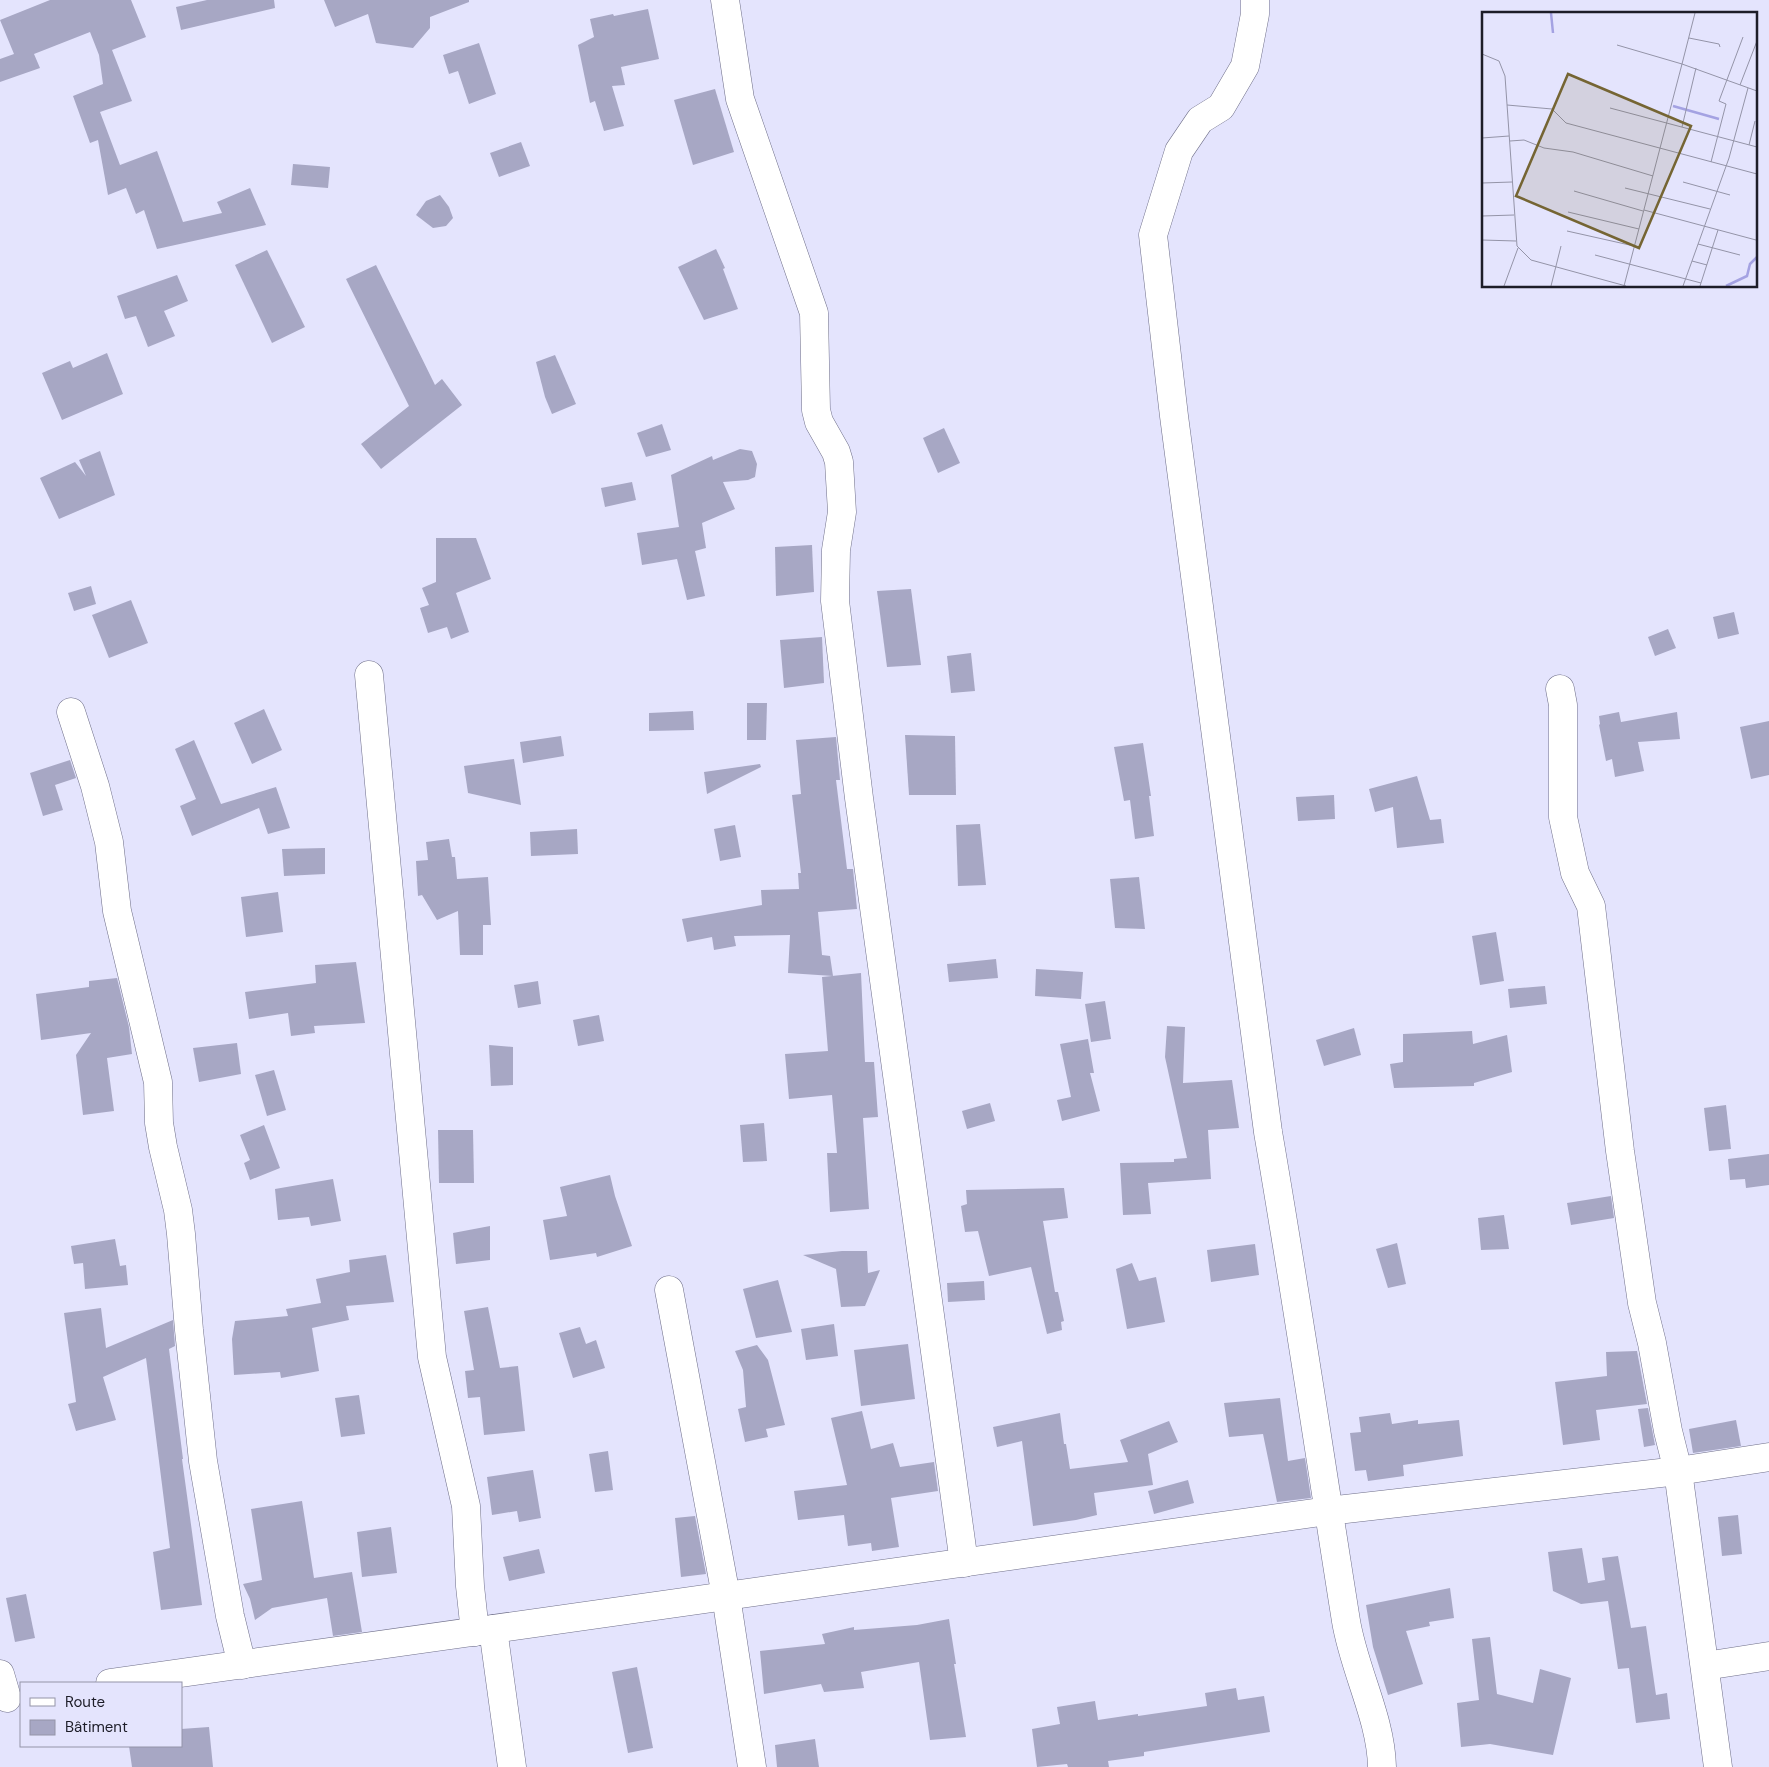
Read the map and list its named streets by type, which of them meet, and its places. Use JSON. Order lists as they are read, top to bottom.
{
  "legend": ["Route", "Bâtiment"]
}
